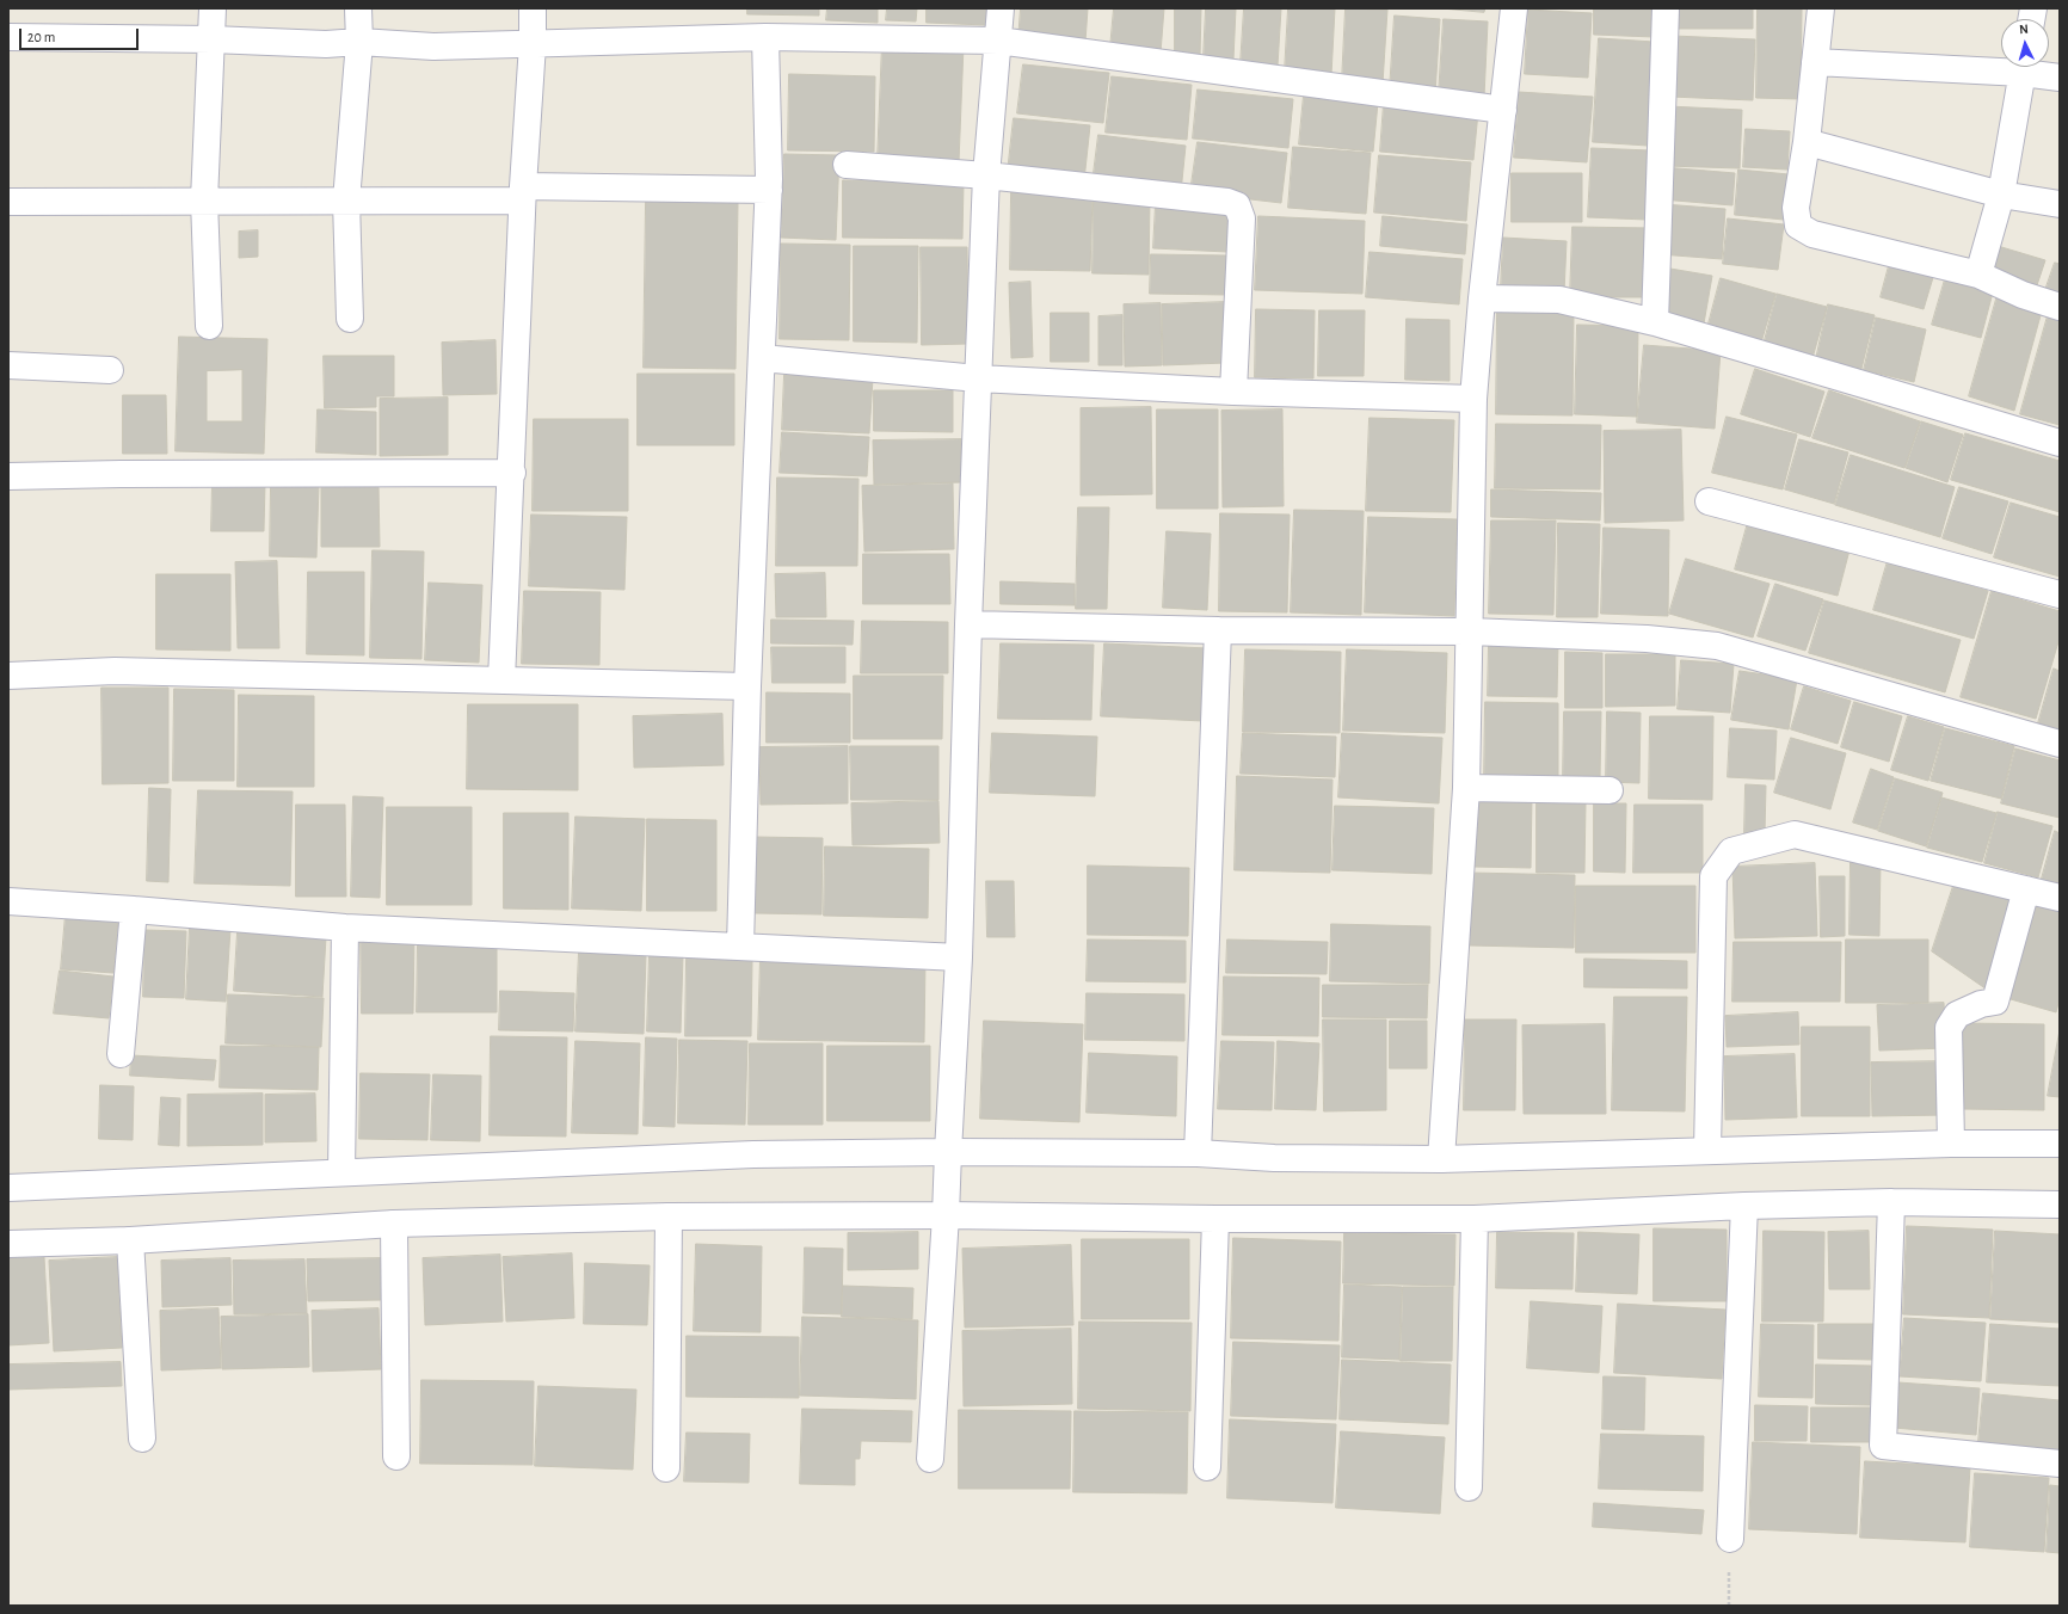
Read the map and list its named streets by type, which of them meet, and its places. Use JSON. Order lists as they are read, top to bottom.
{
  "scale_bar": "20 m",
  "north": "top"
}
